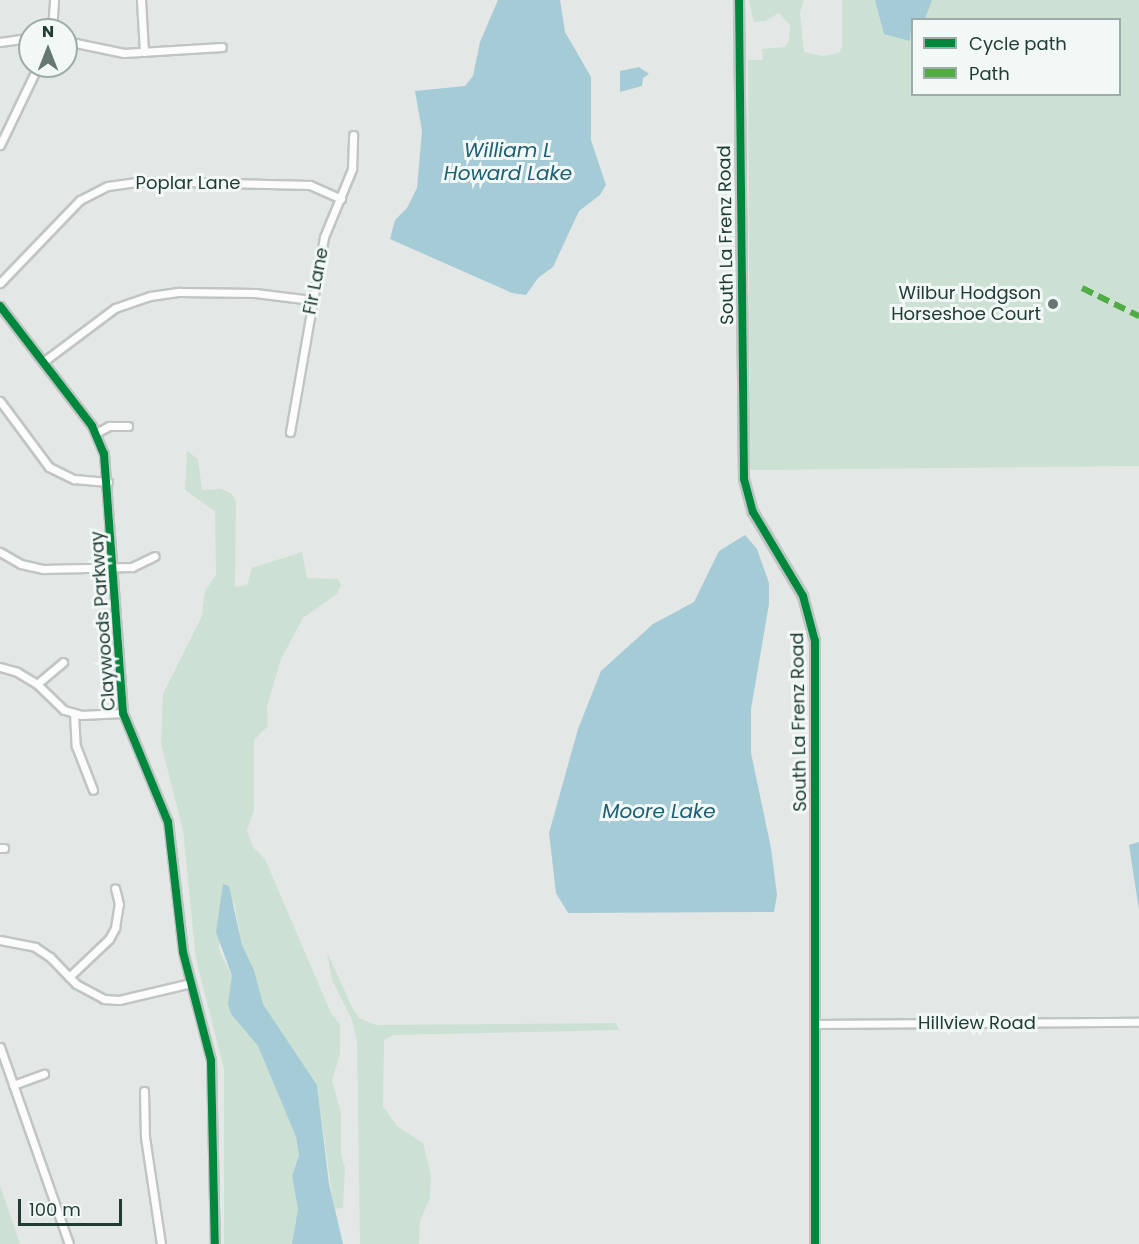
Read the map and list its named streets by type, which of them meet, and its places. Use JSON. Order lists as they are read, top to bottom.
{
  "streets": {
    "street": [
      "Poplar Lane",
      "South La Frenz Road",
      "Fir Lane",
      "Claywoods Parkway",
      "Hillview Road"
    ]
  },
  "crossings": [
    ["Poplar Lane", "Fir Lane"],
    ["South La Frenz Road", "Hillview Road"]
  ],
  "water": ["William L Howard Lake", "Moore Lake"],
  "places": ["Wilbur Hodgson Horseshoe Court"],
  "legend": ["Cycle path", "Path"],
  "scale_bar": "100 m",
  "north": "top"
}
